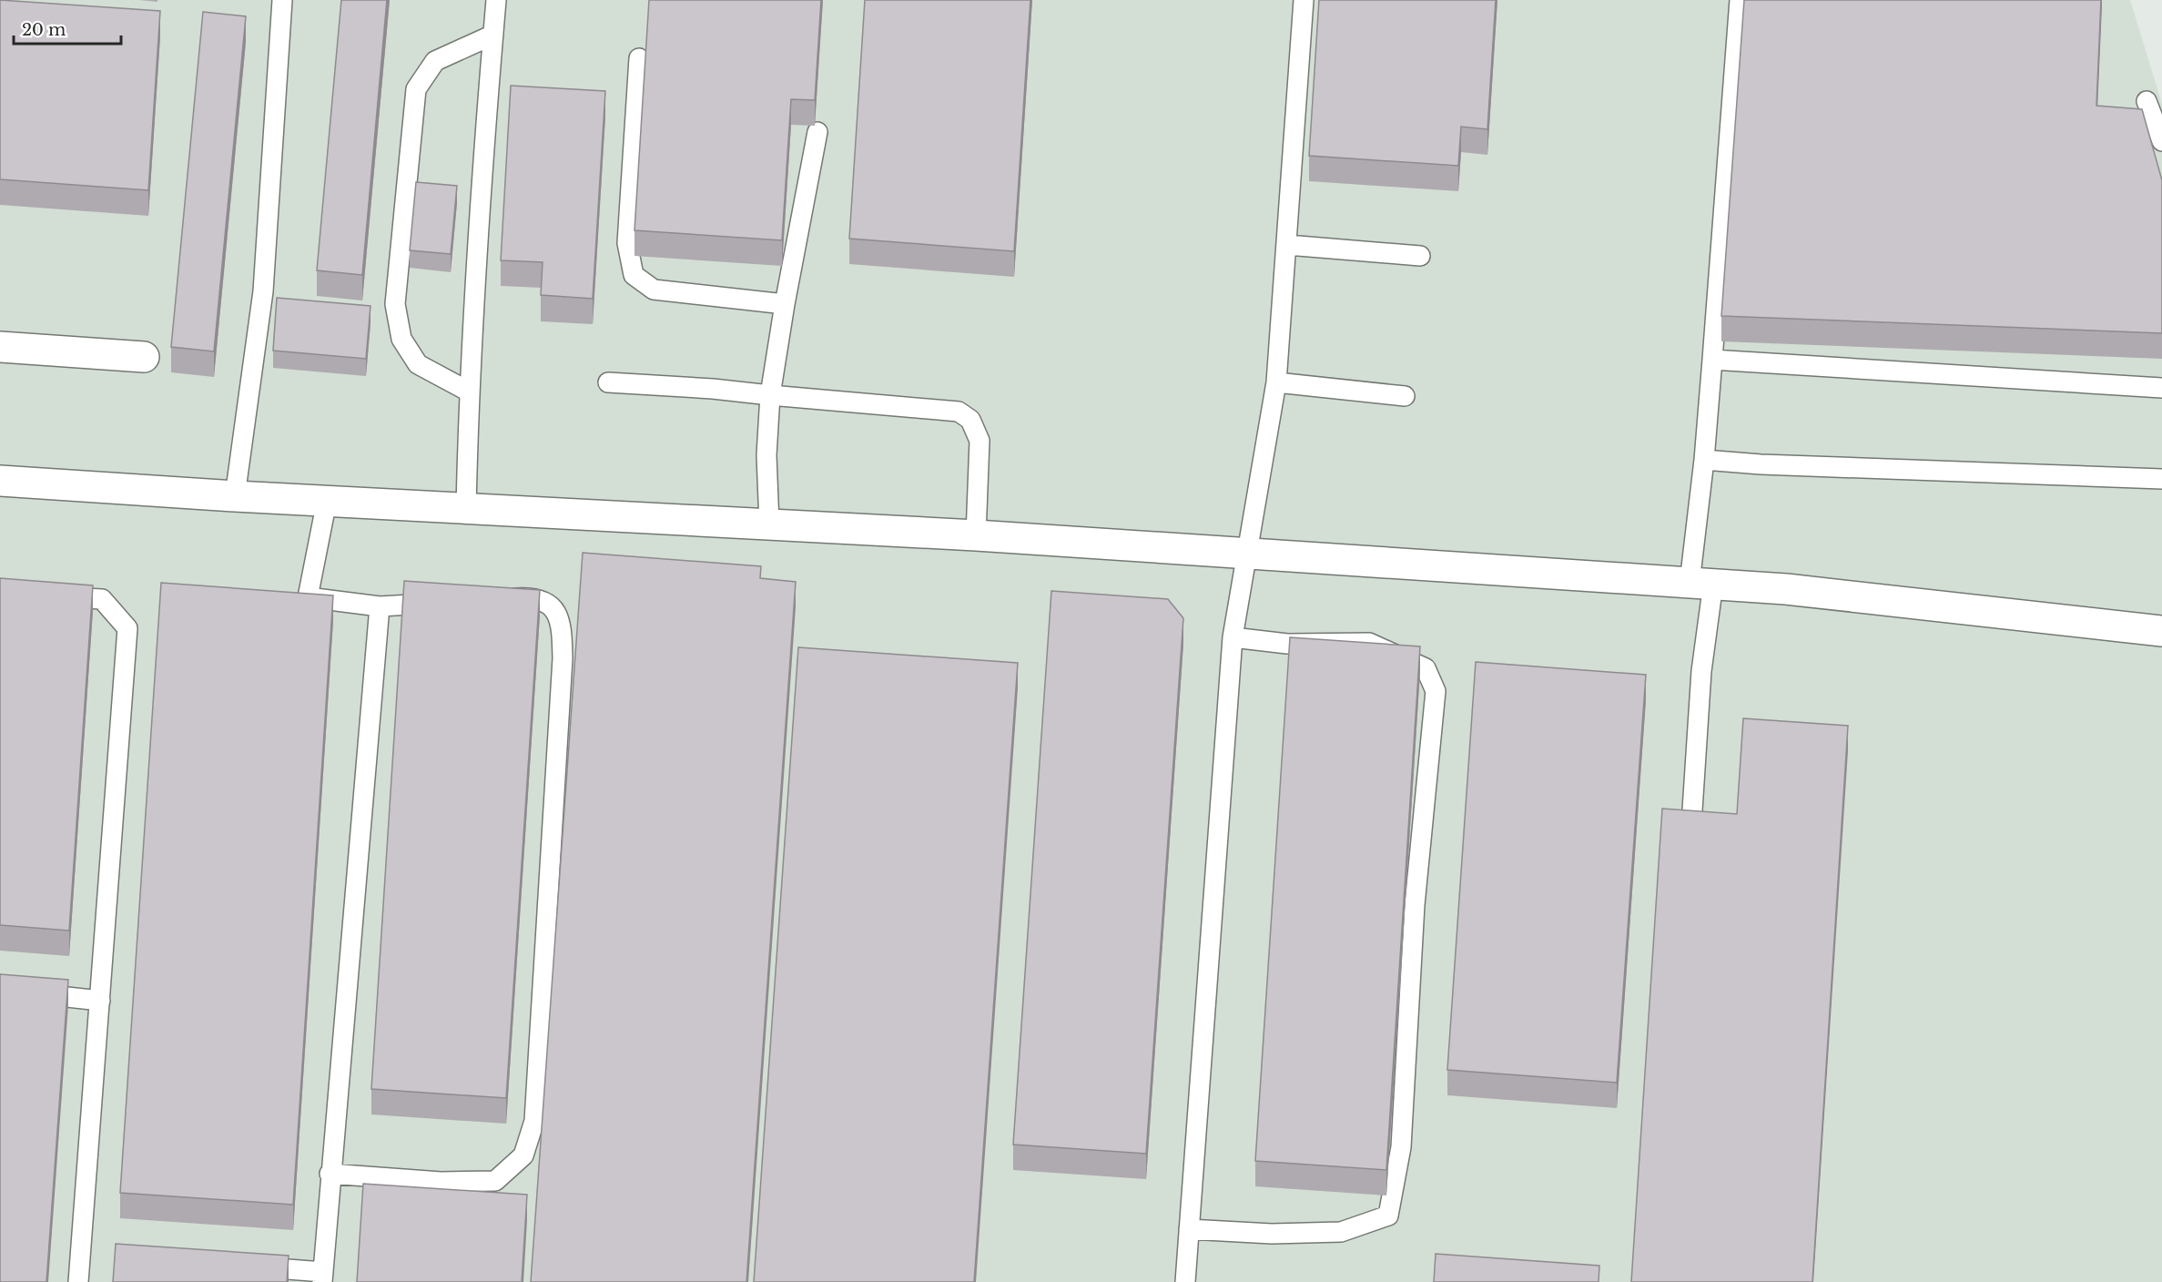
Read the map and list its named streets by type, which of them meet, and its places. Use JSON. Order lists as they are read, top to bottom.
{
  "scale_bar": "20 m"
}
